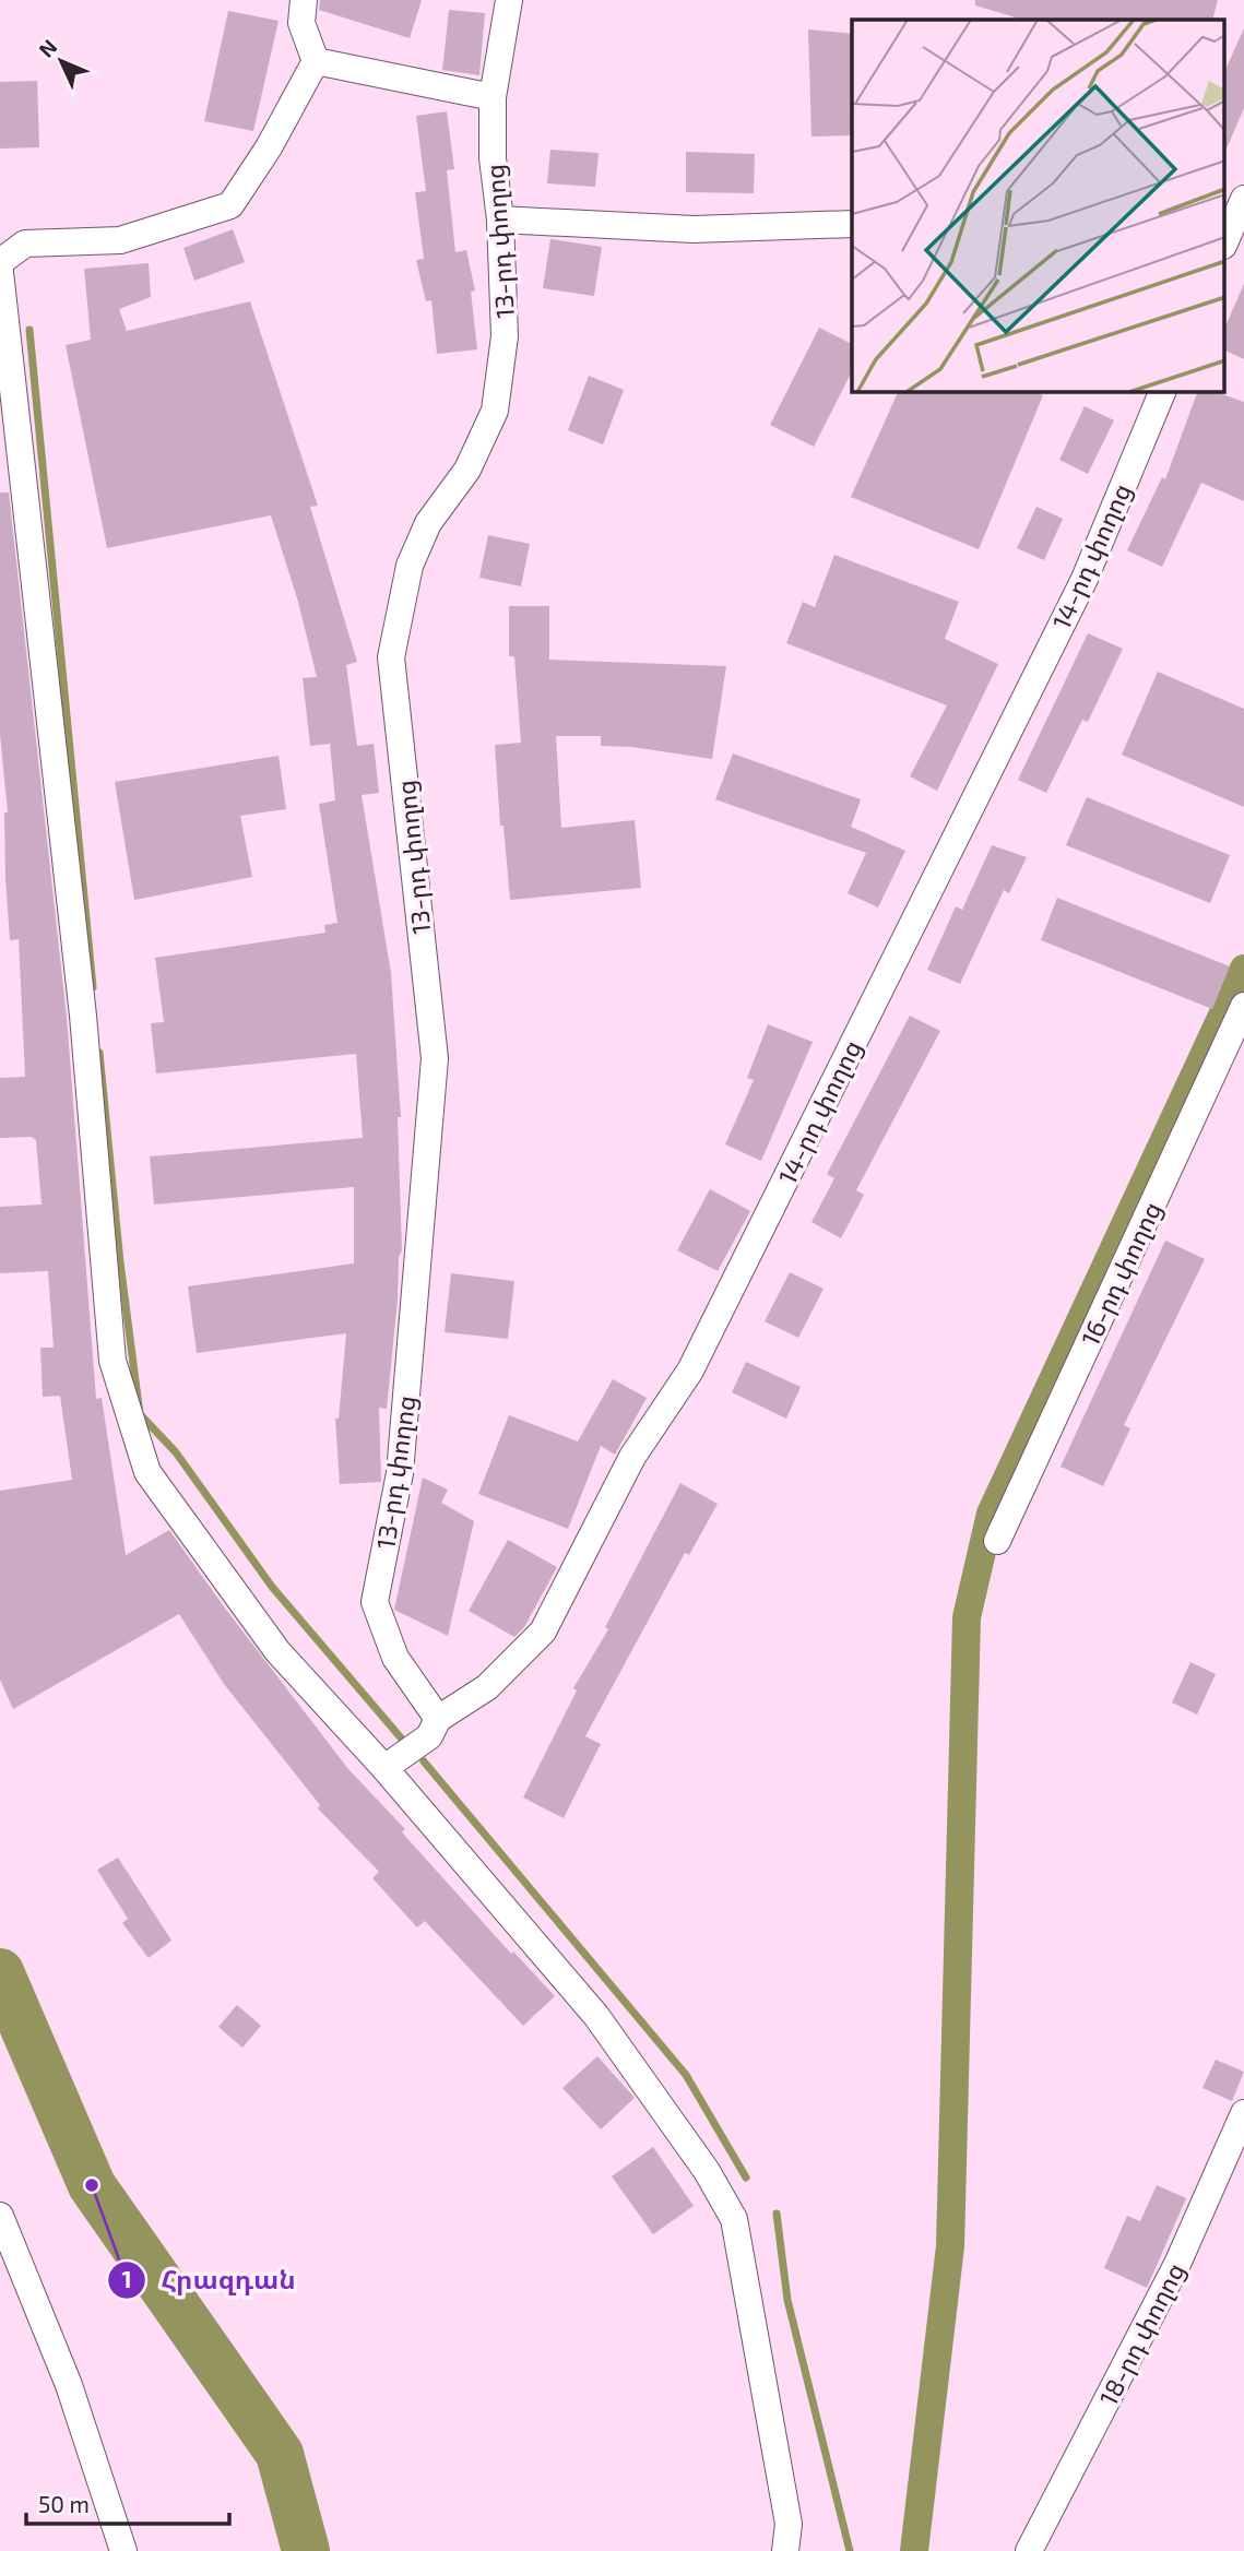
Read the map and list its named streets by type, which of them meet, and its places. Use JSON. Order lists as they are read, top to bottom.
{
  "streets": {
    "street": [
      "13-րդ փողոց",
      "14-րդ փողոց",
      "16-րդ փողոց",
      "18-րդ փողոց"
    ]
  },
  "crossings": [
    ["13-րդ փողոց", "14-րդ փողոց"]
  ],
  "places": ["Հրազդան"],
  "scale_bar": "50 m",
  "north": "top left"
}
